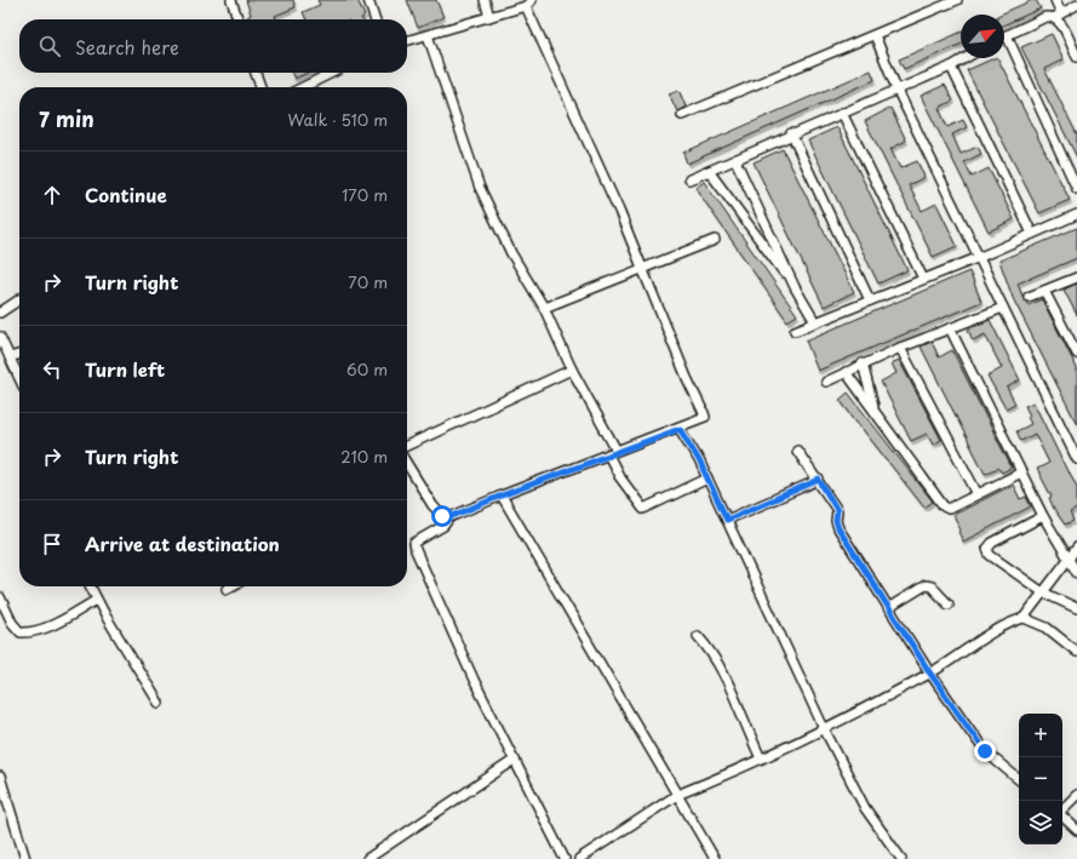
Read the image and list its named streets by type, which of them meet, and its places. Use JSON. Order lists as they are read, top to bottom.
{
  "north": "top right",
  "page": {
    "search": "Search here",
    "heading": ["7 min", "Walk · 510 m"],
    "list": [
      ["Continue", "170 m"],
      ["Turn right", "70 m"],
      ["Turn left", "60 m"],
      ["Turn right", "210 m"],
      "Arrive at destination"
    ],
    "map_buttons": ["+", "−"]
  }
}
